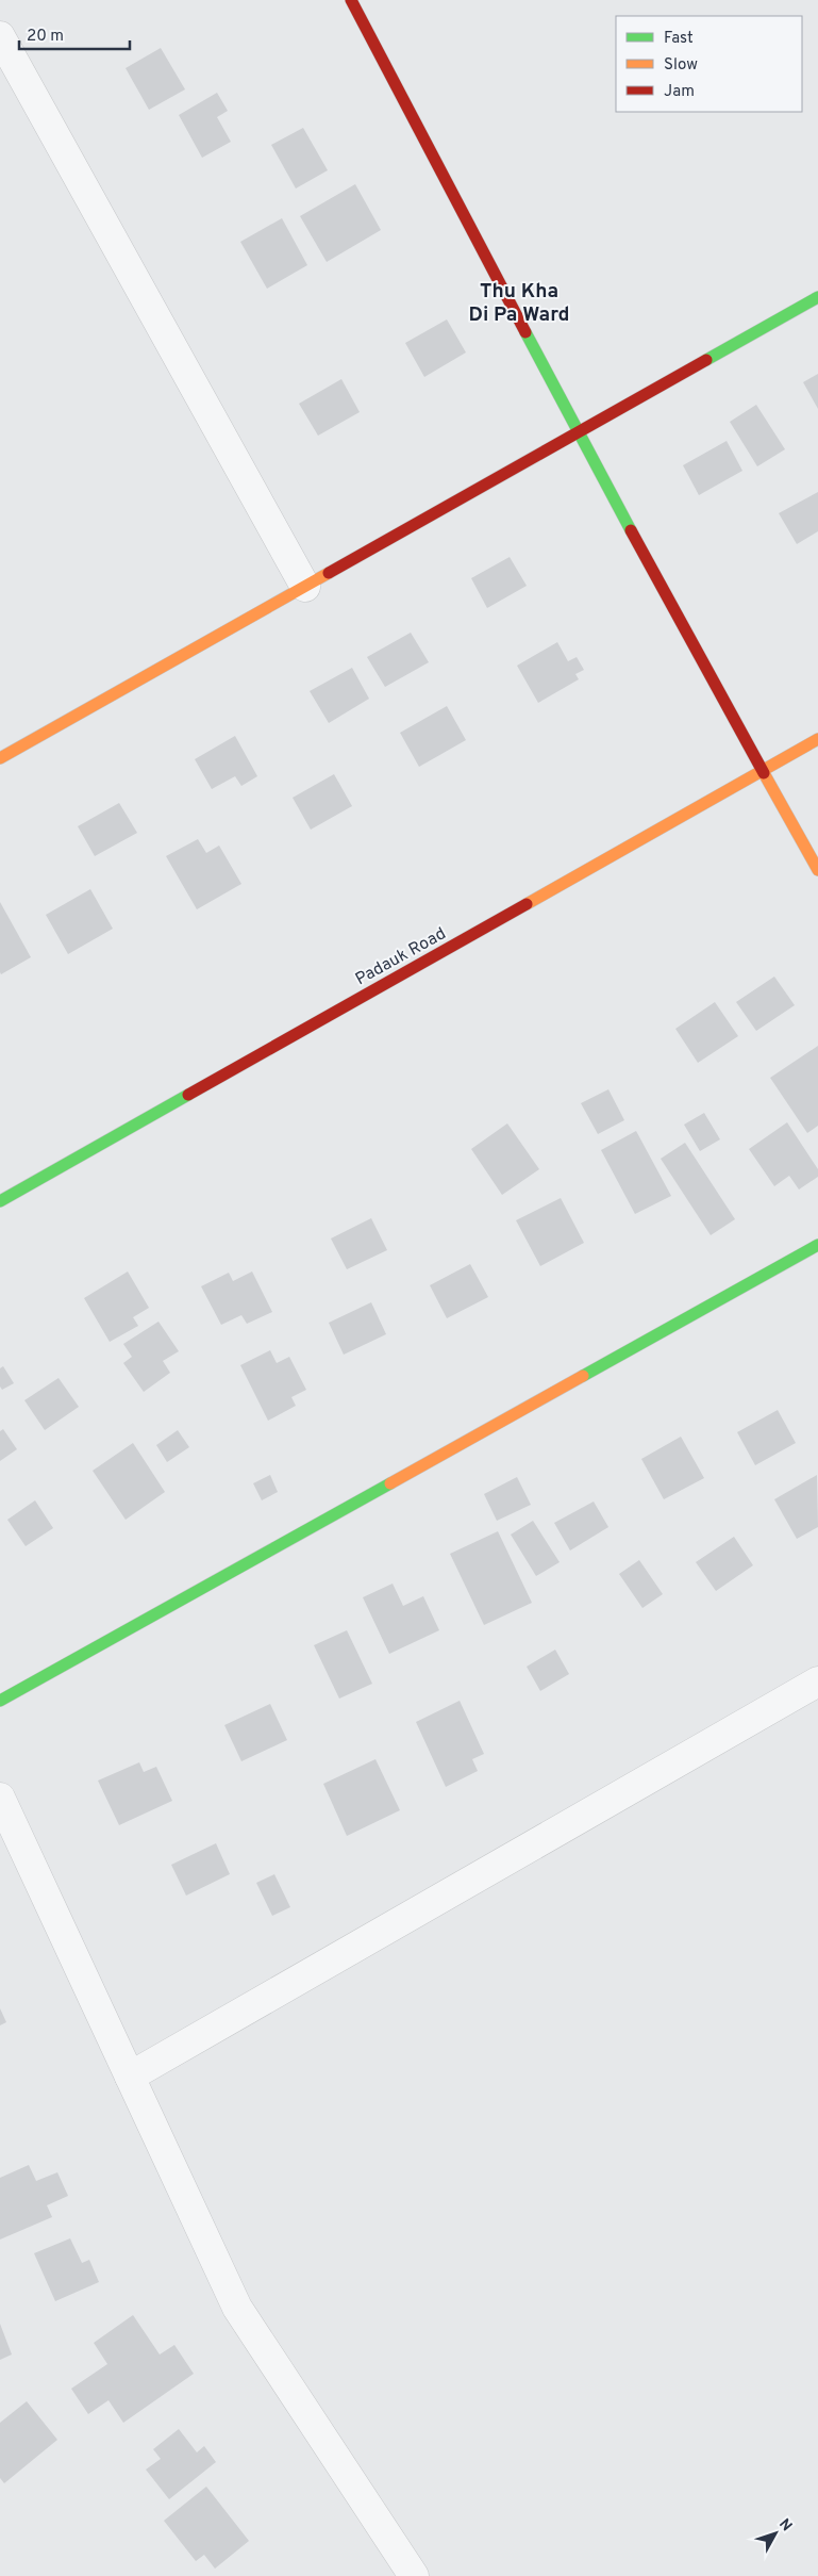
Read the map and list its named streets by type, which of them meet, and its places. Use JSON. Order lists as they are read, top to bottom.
{
  "streets": {
    "street": ["Padauk Road"]
  },
  "districts": ["Thu Kha Di Pa Ward"],
  "legend": ["Fast", "Slow", "Jam"],
  "scale_bar": "20 m",
  "north": "top right"
}
